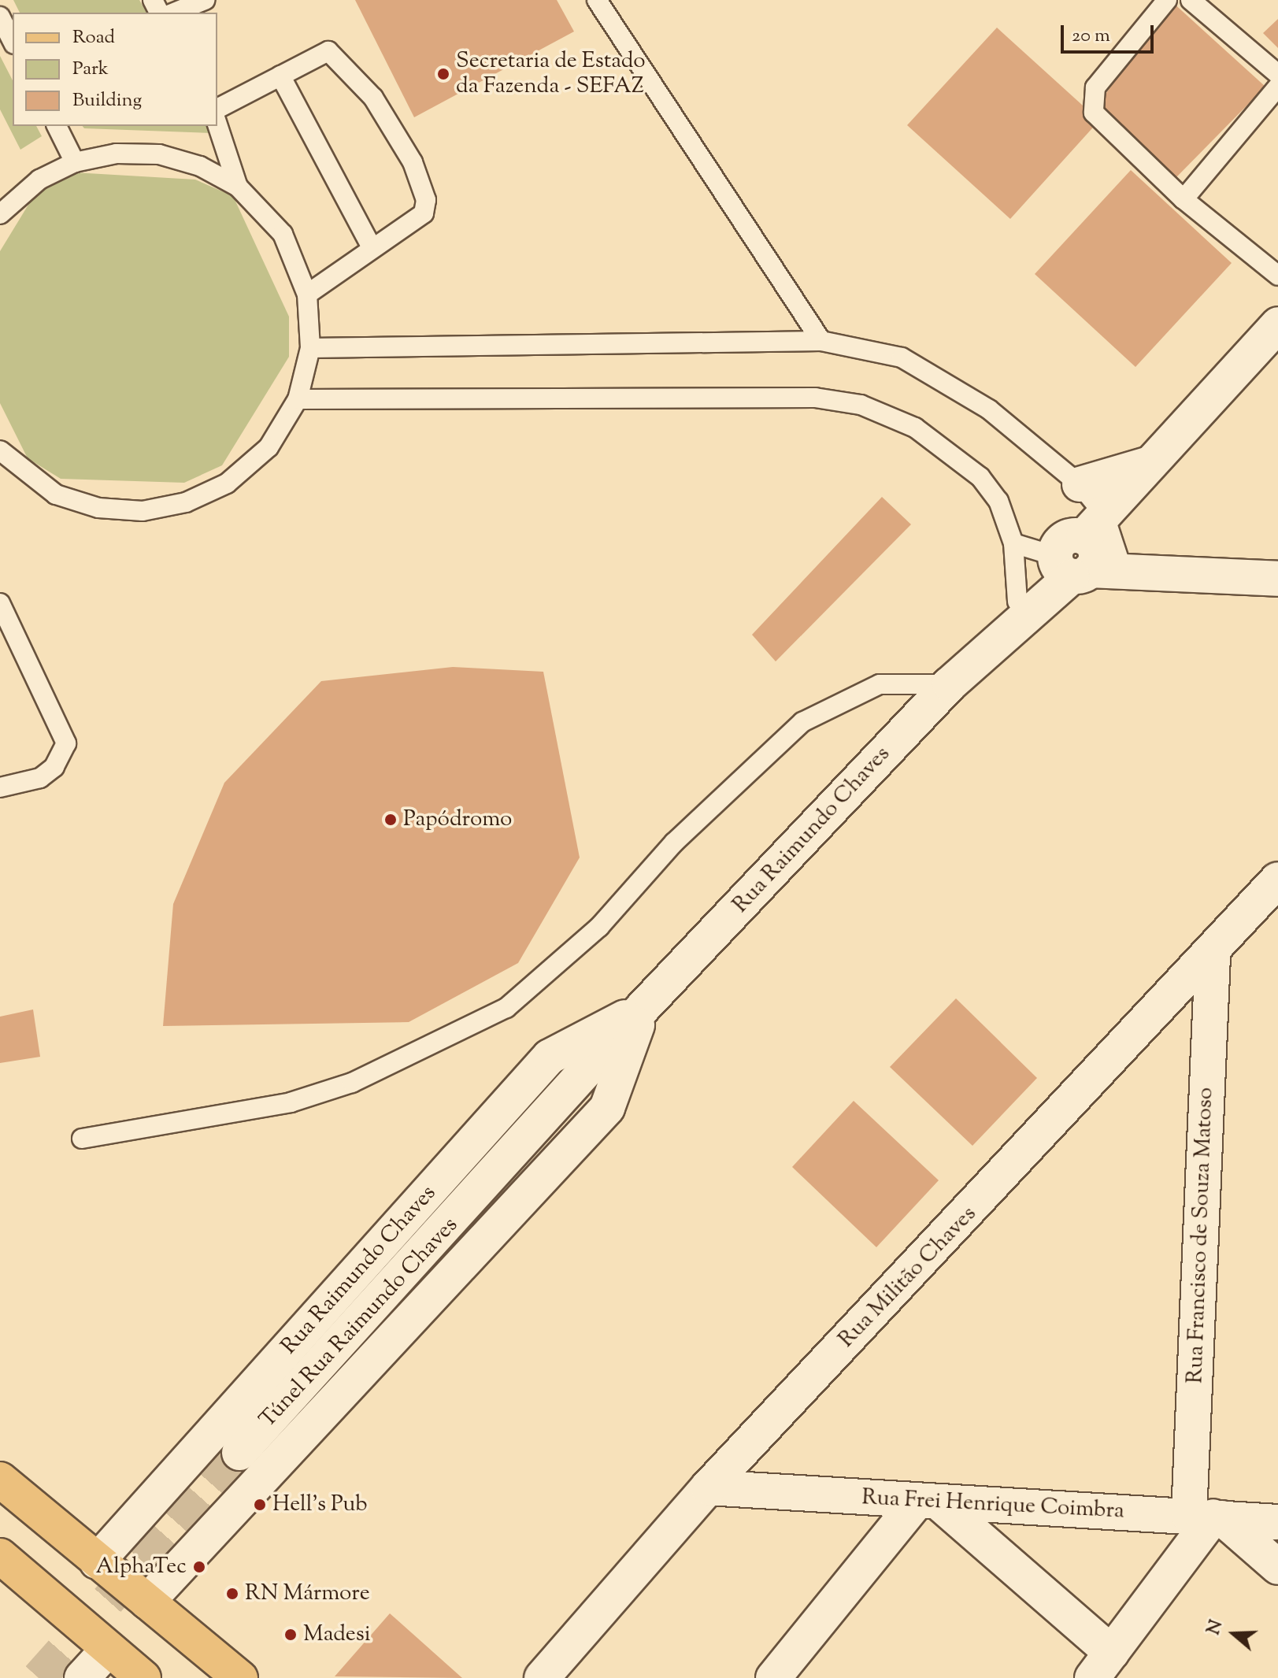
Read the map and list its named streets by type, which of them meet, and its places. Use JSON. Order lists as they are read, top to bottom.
{
  "streets": {
    "main road": [
      "Rua Raimundo Chaves",
      "Rua Francisco de Souza Matoso",
      "Rua Militão Chaves",
      "Túnel Rua Raimundo Chaves",
      "Rua Frei Henrique Coimbra"
    ]
  },
  "crossings": [
    ["Rua Raimundo Chaves", "Túnel Rua Raimundo Chaves"],
    ["Rua Francisco de Souza Matoso", "Rua Militão Chaves"],
    ["Rua Francisco de Souza Matoso", "Rua Frei Henrique Coimbra"],
    ["Rua Militão Chaves", "Rua Frei Henrique Coimbra"]
  ],
  "places": [
    "Secretaria de Estado da Fazenda - SEFAZ",
    "Papódromo",
    "Hell's Pub",
    "AlphaTec",
    "RN Mármore",
    "Madesi"
  ],
  "legend": ["Road", "Park", "Building"],
  "scale_bar": "20 m",
  "north": "left"
}
